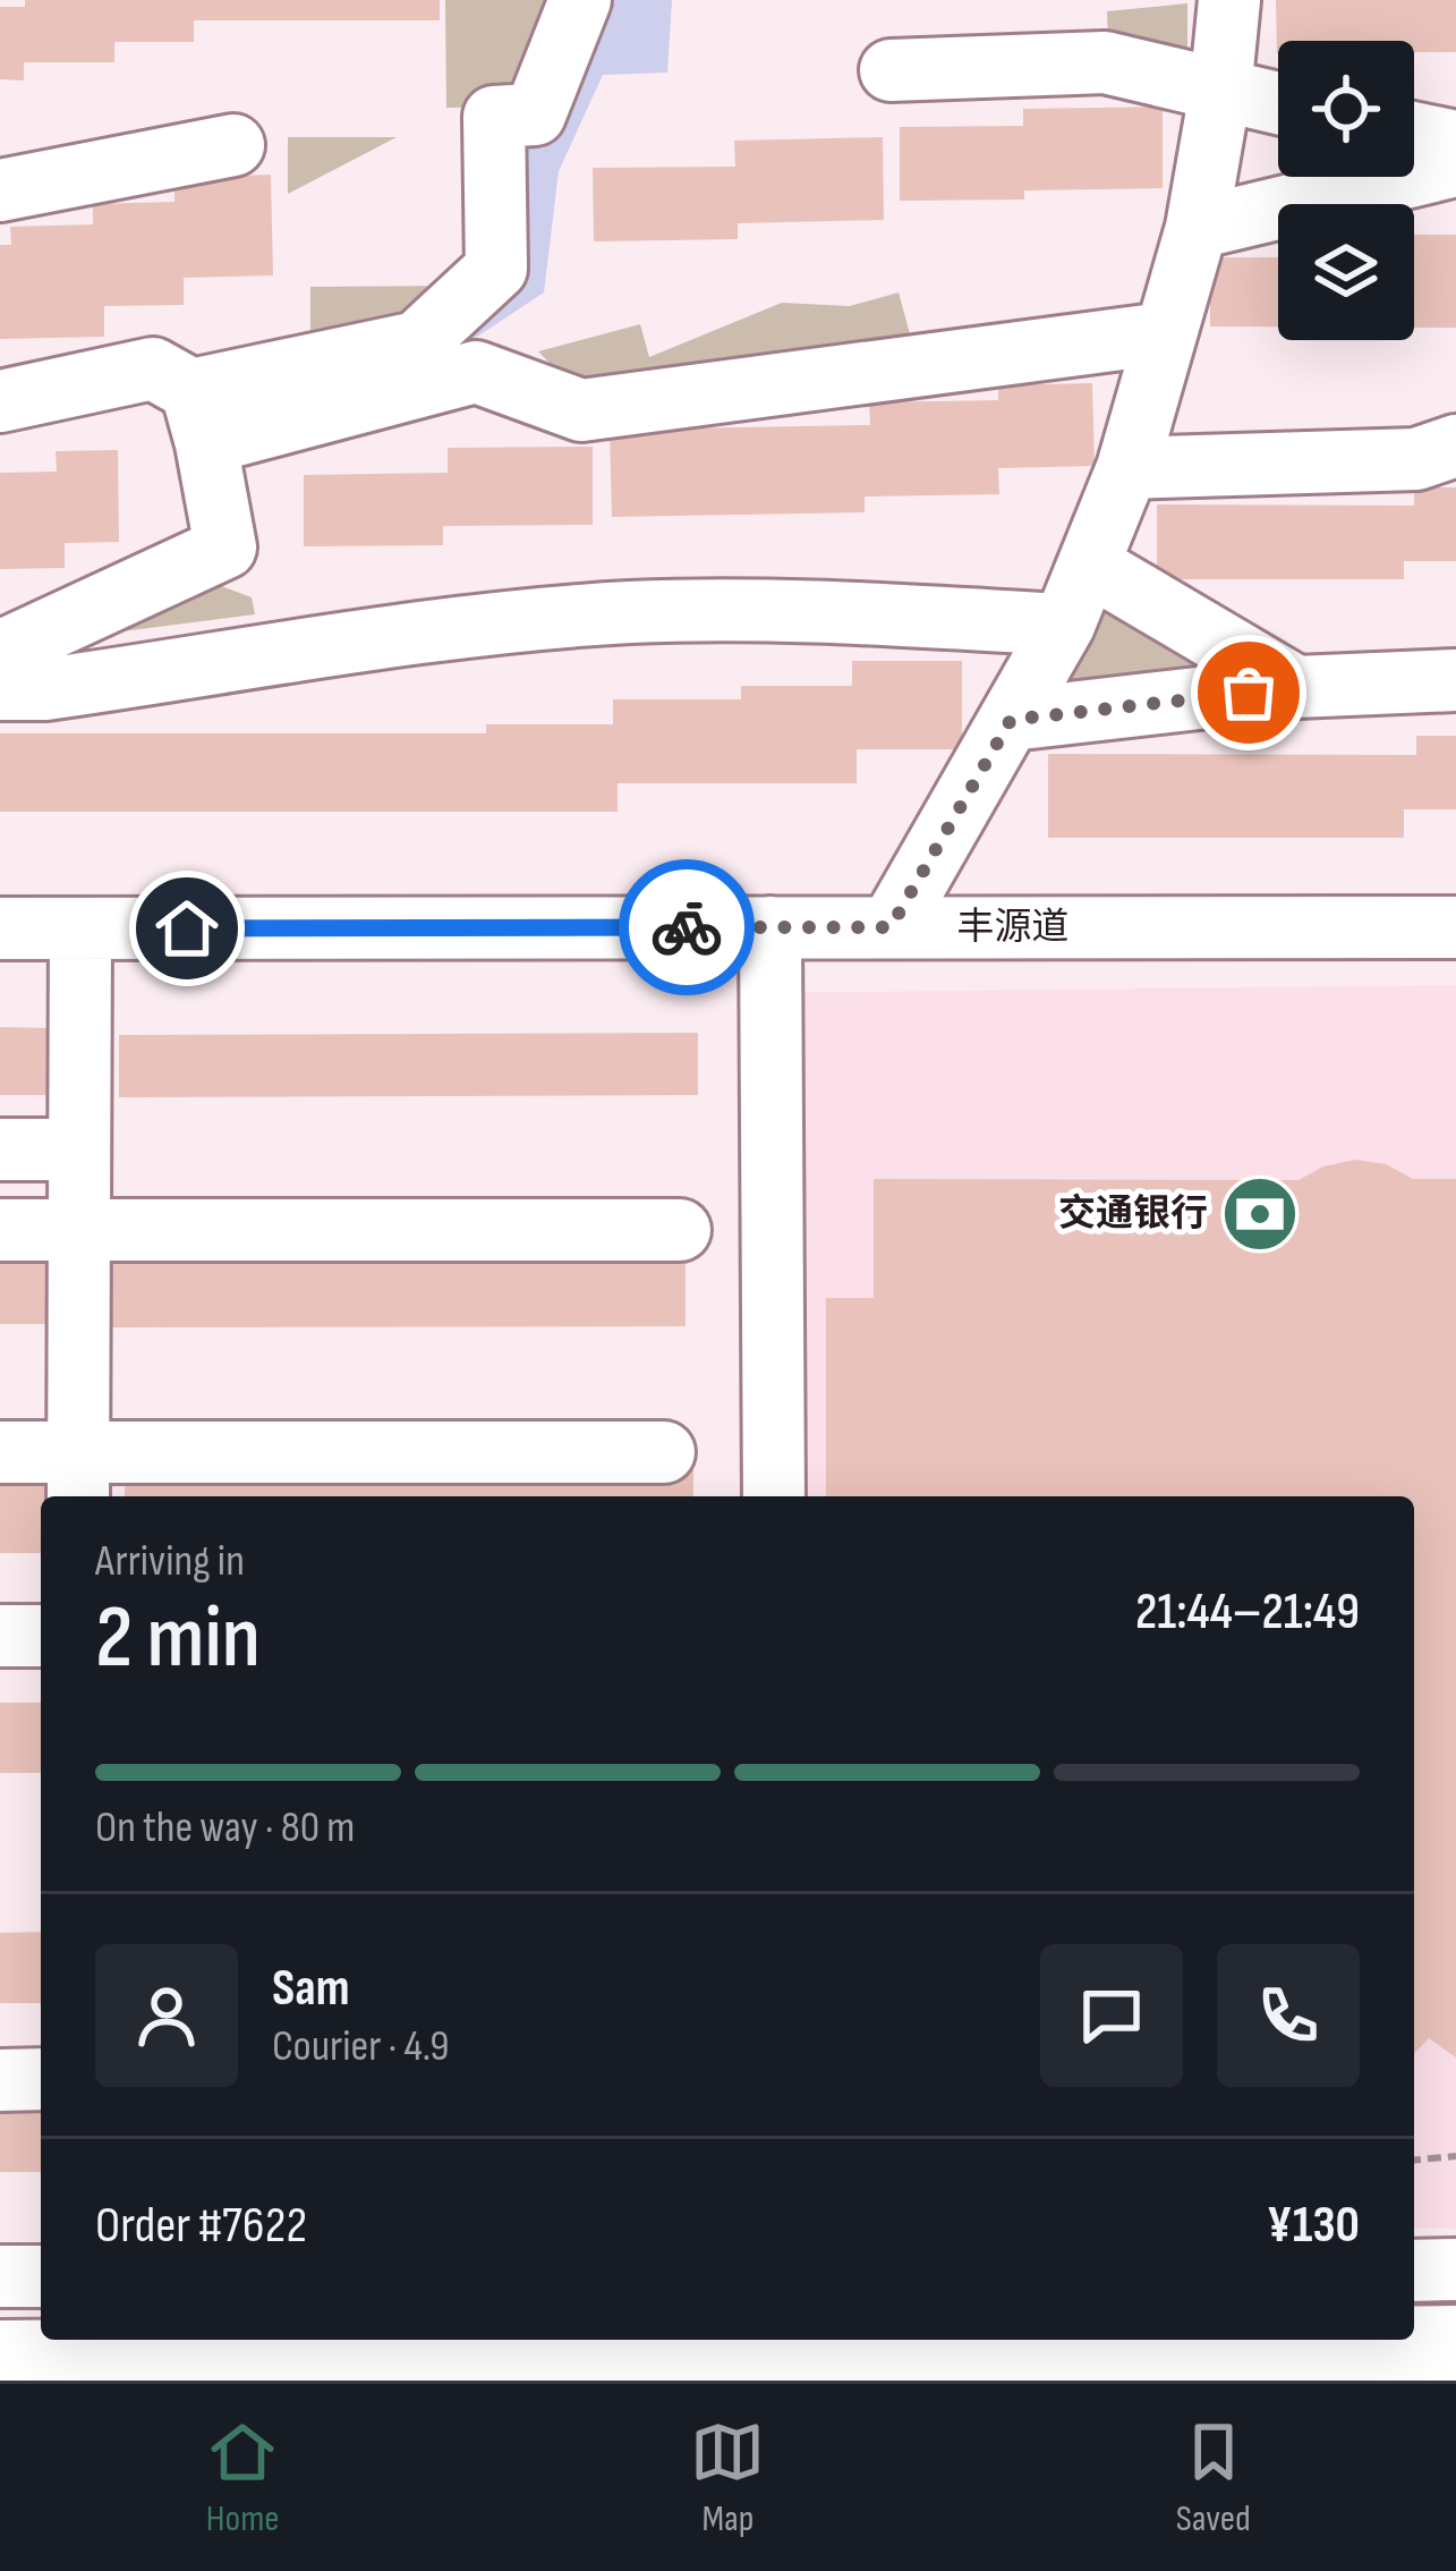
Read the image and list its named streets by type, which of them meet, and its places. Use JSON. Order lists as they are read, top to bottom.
{
  "streets": {
    "street": ["丰源道"]
  },
  "places": {
    "bank": ["交通银行"]
  },
  "page": {
    "heading": ["2 min", "Arriving in", "21:44–21:49"],
    "panel": [
      "Sam",
      "Courier · 4.9",
      "Order #7622",
      "¥130"
    ],
    "bar": "On the way · 80 m",
    "tabs": ["Home", "Map", "Saved"]
  }
}
